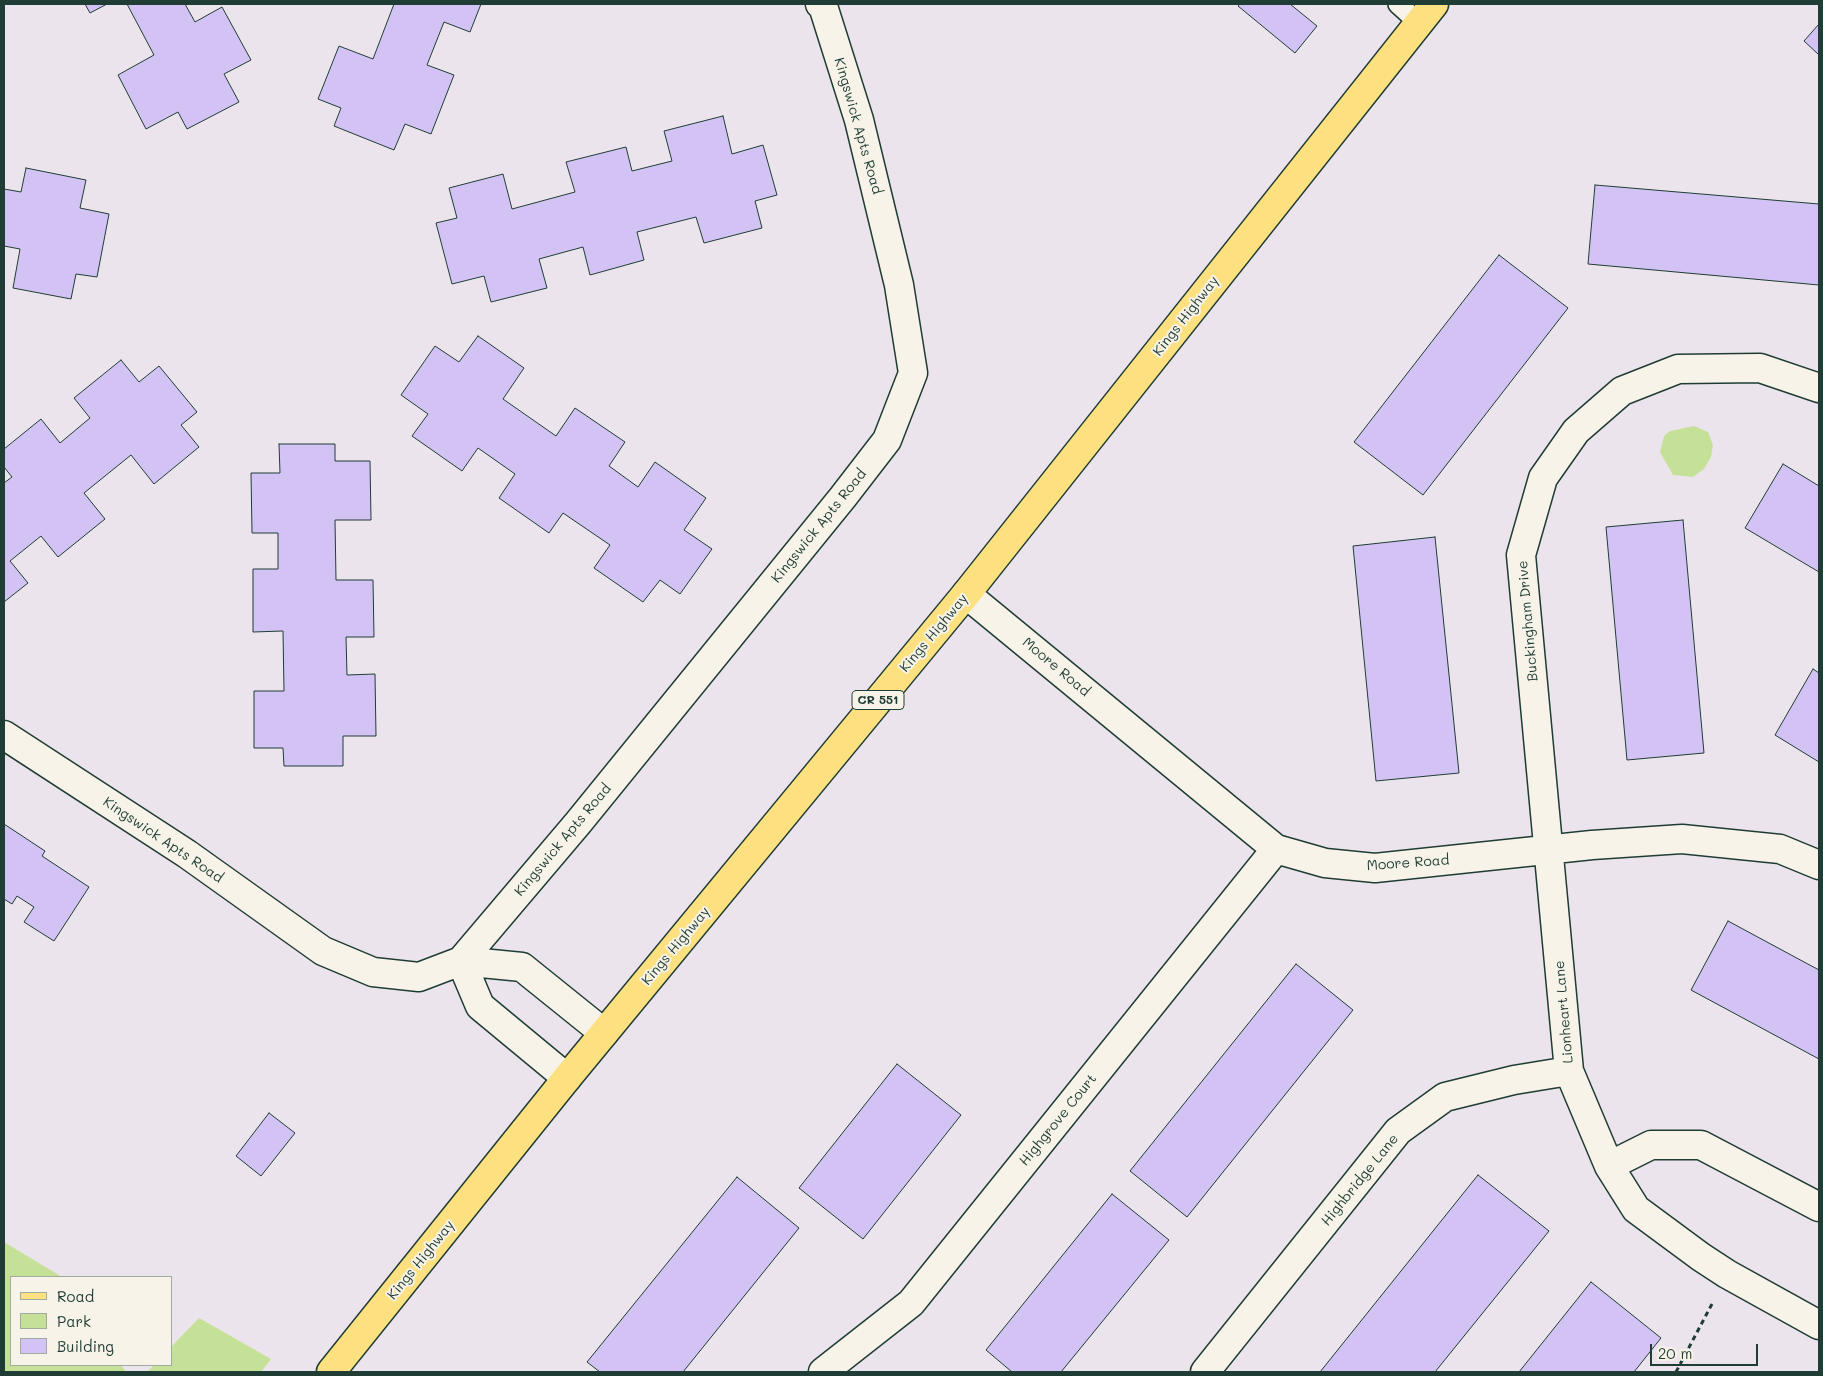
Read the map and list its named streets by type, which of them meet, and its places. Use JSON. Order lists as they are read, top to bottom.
{
  "streets": {
    "main road": ["Kings Highway", "CR 551"],
    "street": [
      "Kingswick Apts Road",
      "Buckingham Drive",
      "Moore Road",
      "Lionheart Lane",
      "Highgrove Court",
      "Highbridge Lane"
    ]
  },
  "crossings": [
    ["Kingswick Apts Road", "Kings Highway"],
    ["Kings Highway", "Moore Road"],
    ["Buckingham Drive", "Moore Road"],
    ["Buckingham Drive", "Lionheart Lane"],
    ["Moore Road", "Lionheart Lane"],
    ["Moore Road", "Highgrove Court"],
    ["Lionheart Lane", "Highbridge Lane"]
  ],
  "legend": ["Road", "Park", "Building"],
  "scale_bar": "20 m"
}
